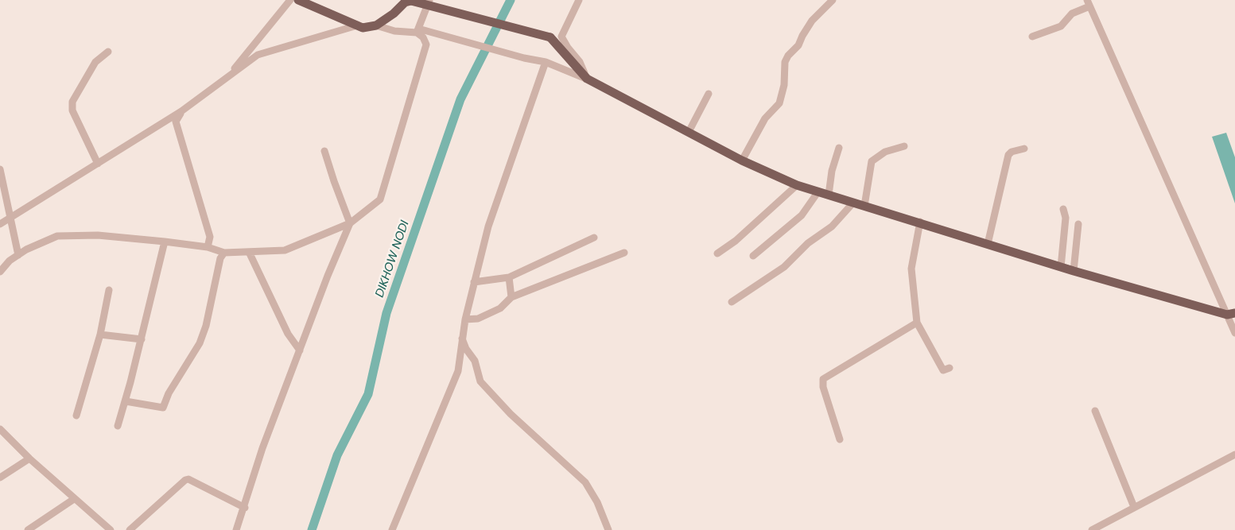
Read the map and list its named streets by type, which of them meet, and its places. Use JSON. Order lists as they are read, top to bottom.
{
  "water": ["DIKHOW NODI"]
}
